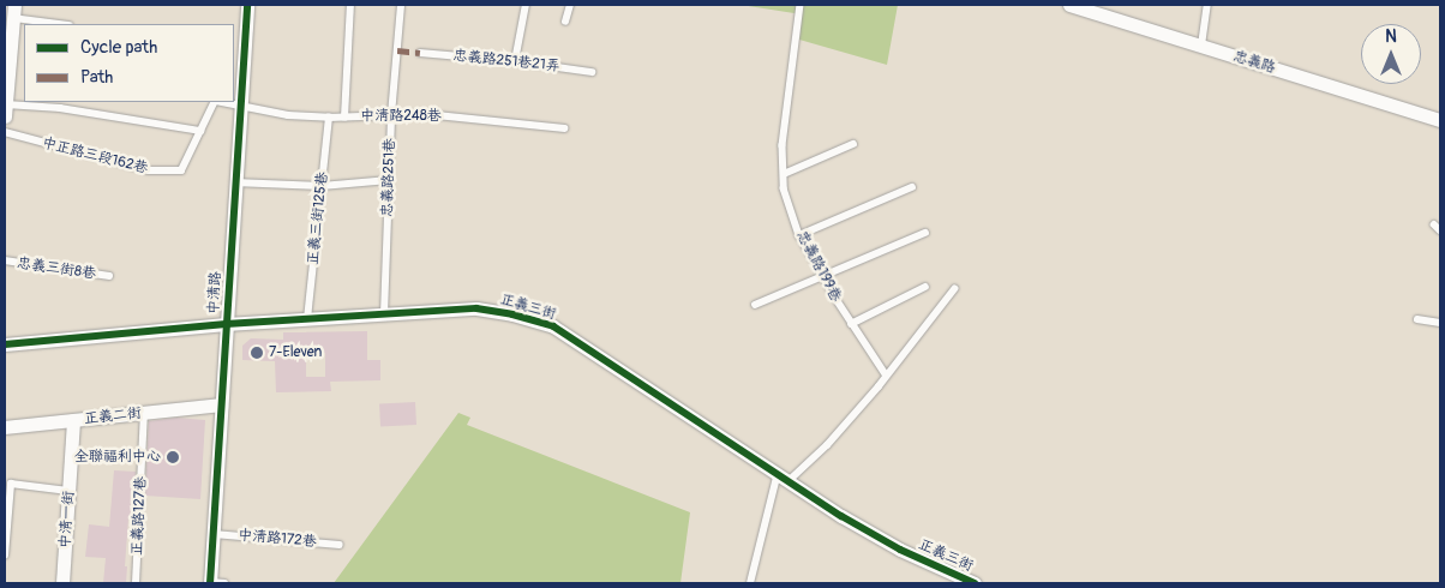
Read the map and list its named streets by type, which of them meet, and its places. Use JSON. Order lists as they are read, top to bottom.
{
  "streets": {
    "street": [
      "忠義路",
      "中清路",
      "正義三街",
      "正義二街",
      "中清一街"
    ],
    "lane": [
      "忠義路251巷21弄",
      "中清路248巷",
      "中正路三段162巷",
      "忠義路251巷",
      "正義三街125巷",
      "忠義路199巷",
      "忠義三街8巷",
      "正義路127巷",
      "中清路172巷"
    ]
  },
  "crossings": [
    ["中清路248巷", "中正路三段162巷"],
    ["中清路248巷", "忠義路251巷"],
    ["中清路248巷", "正義三街125巷"],
    ["中清路248巷", "中清路"],
    ["中正路三段162巷", "中清路"],
    ["忠義路251巷", "正義三街"],
    ["正義三街125巷", "正義三街"],
    ["中清路", "正義三街"],
    ["中清路", "正義二街"],
    ["中清路", "中清路172巷"],
    ["正義二街", "正義路127巷"],
    ["正義二街", "中清一街"]
  ],
  "places": ["7-Eleven", "全聯福利中心"],
  "legend": ["Cycle path", "Path"],
  "north": "top"
}
